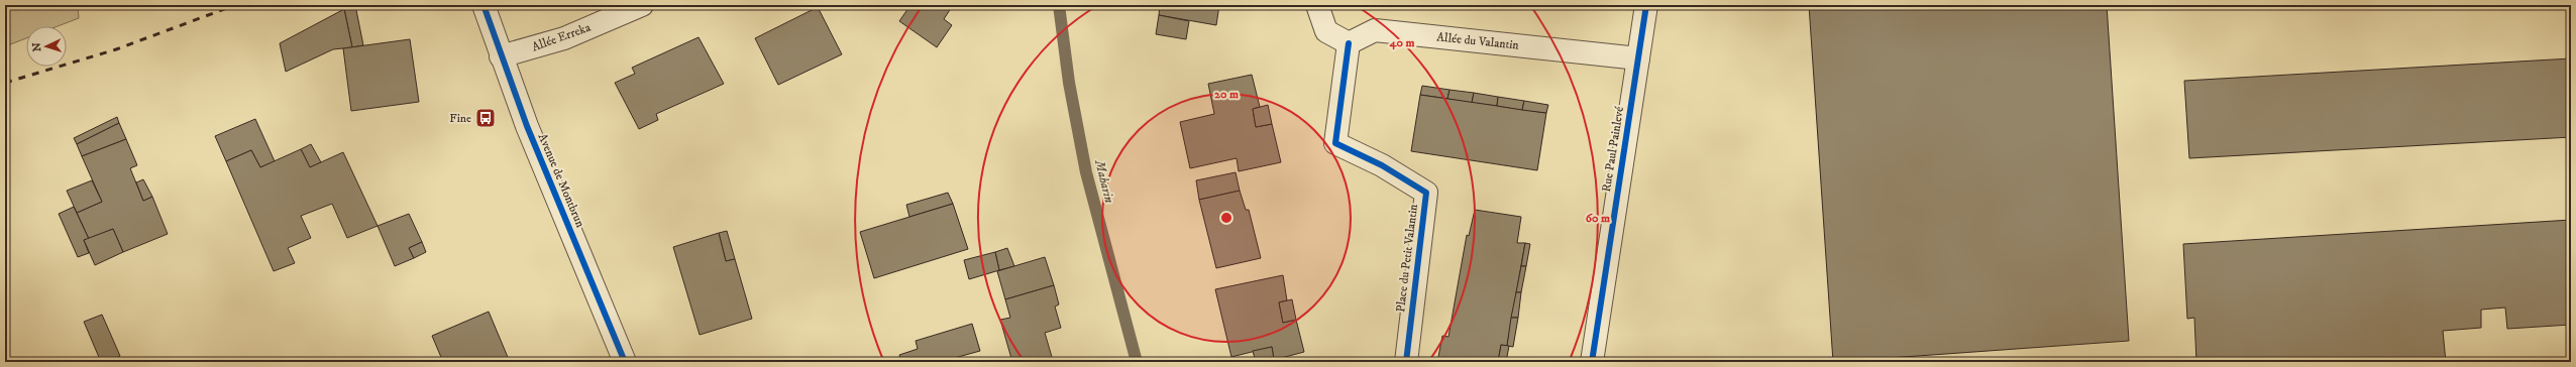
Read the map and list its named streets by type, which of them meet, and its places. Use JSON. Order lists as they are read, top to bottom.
{
  "streets": {
    "street": [
      "Allée Erreka",
      "Allée du Valantin",
      "Rue Paul Painlevé",
      "Avenue de Montbrun",
      "Place du Petit Valantin"
    ]
  },
  "crossings": [
    ["Allée Erreka", "Avenue de Montbrun"],
    ["Allée du Valantin", "Rue Paul Painlevé"],
    ["Allée du Valantin", "Place du Petit Valantin"]
  ],
  "water": ["Maharin"],
  "places": {
    "bus stop": ["Fine"]
  },
  "north": "left",
  "rings": ["40 m", "20 m", "60 m"]
}
